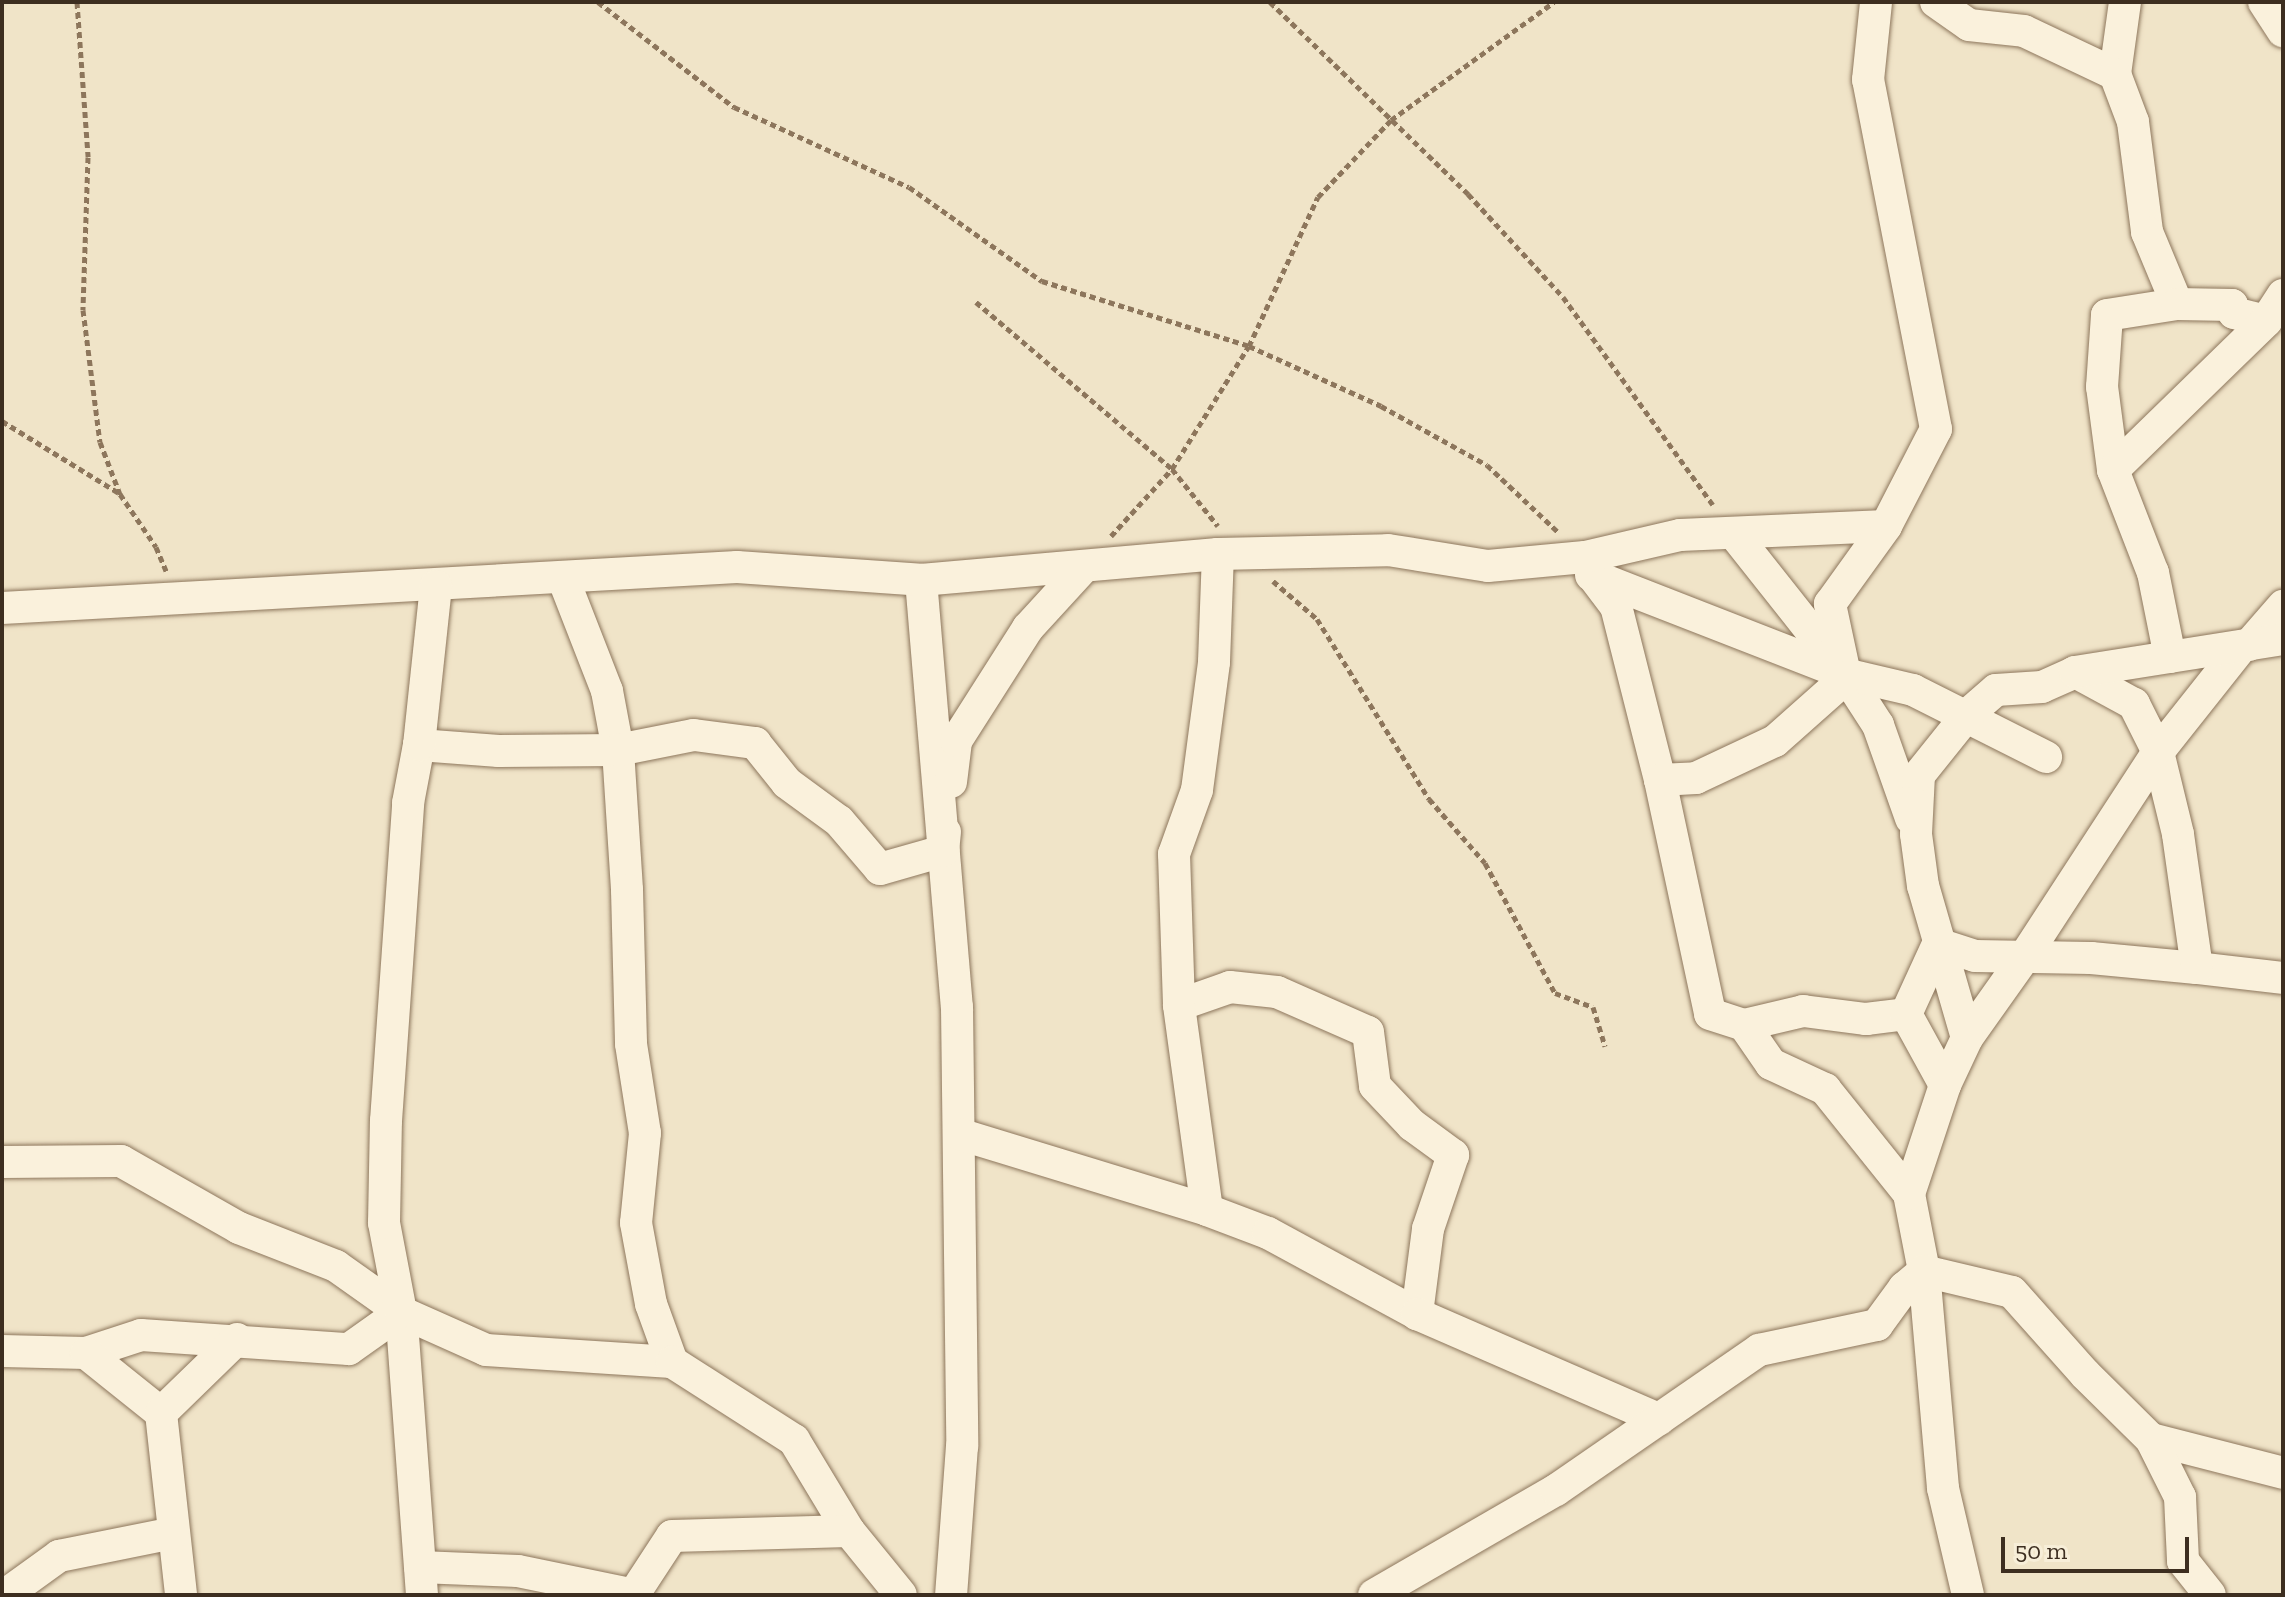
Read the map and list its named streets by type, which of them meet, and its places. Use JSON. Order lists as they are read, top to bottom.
{
  "scale_bar": "50 m"
}
